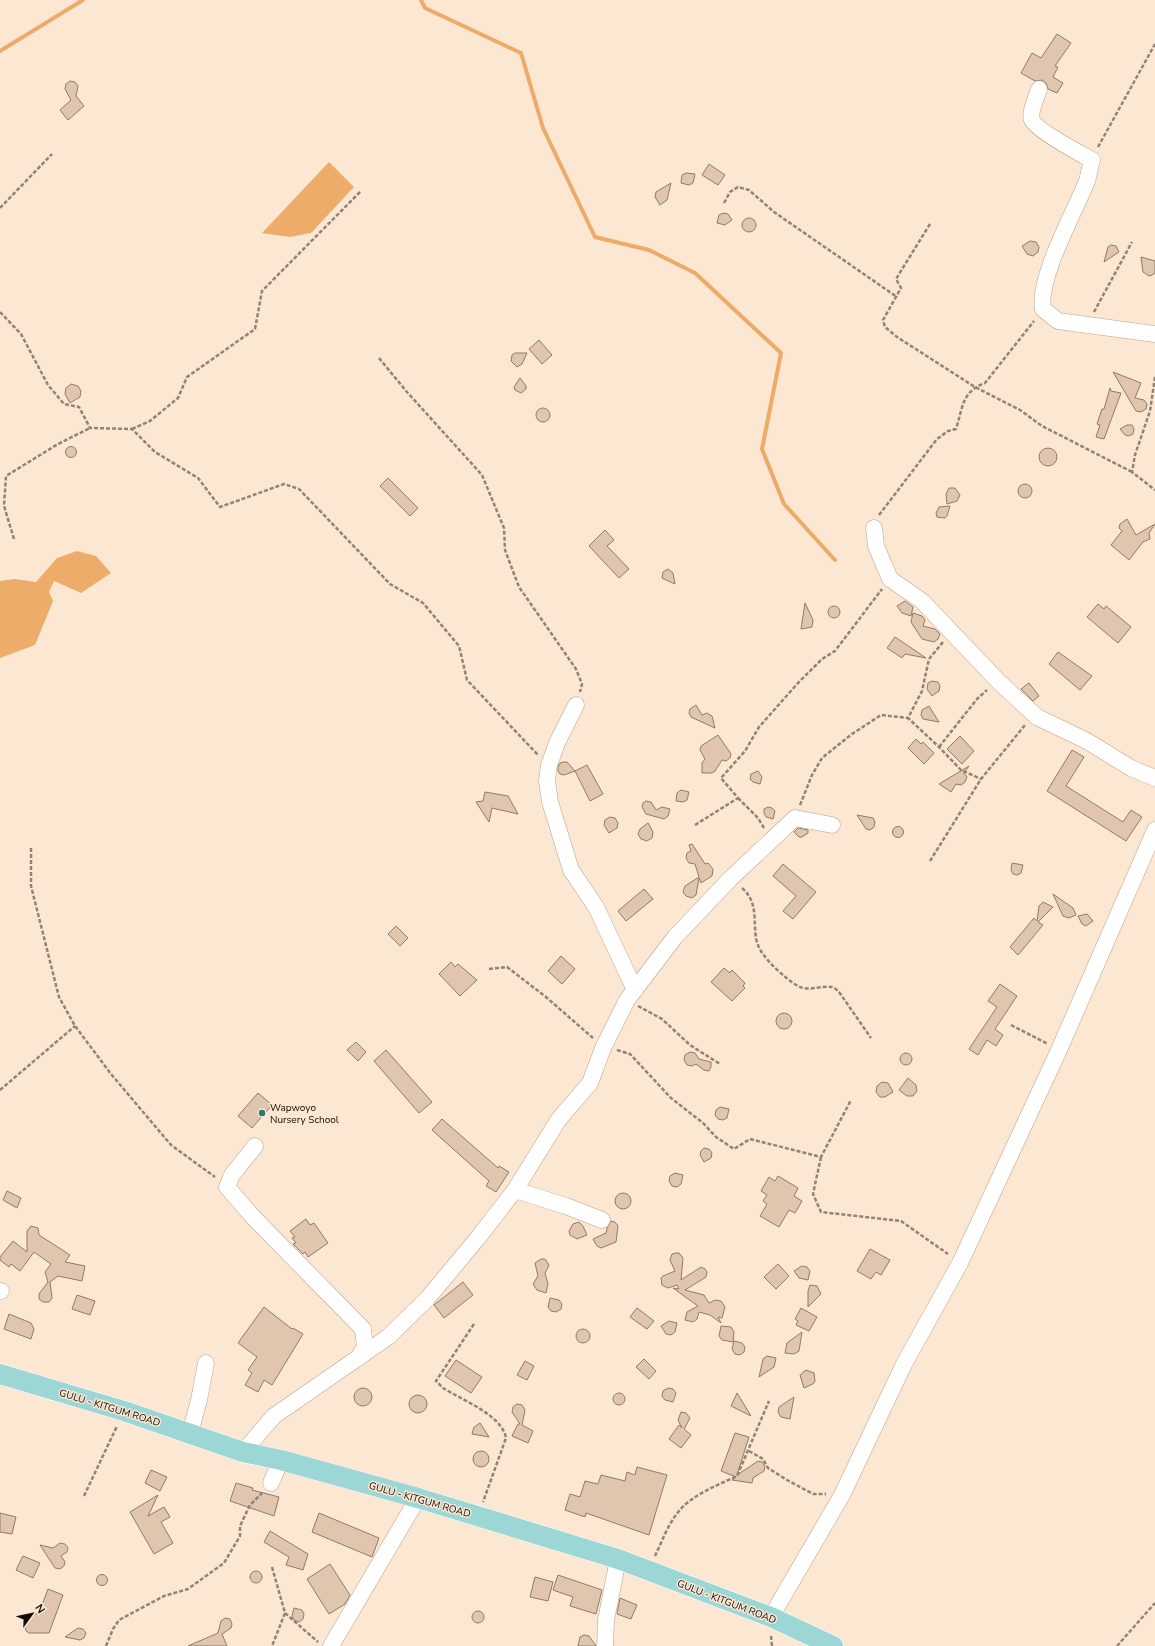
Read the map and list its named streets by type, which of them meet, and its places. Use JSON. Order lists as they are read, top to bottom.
{
  "streets": {
    "main road": ["GULU - KITGUM ROAD"]
  },
  "places": ["Wapwoyo Nursery School"],
  "north": "top right"
}
